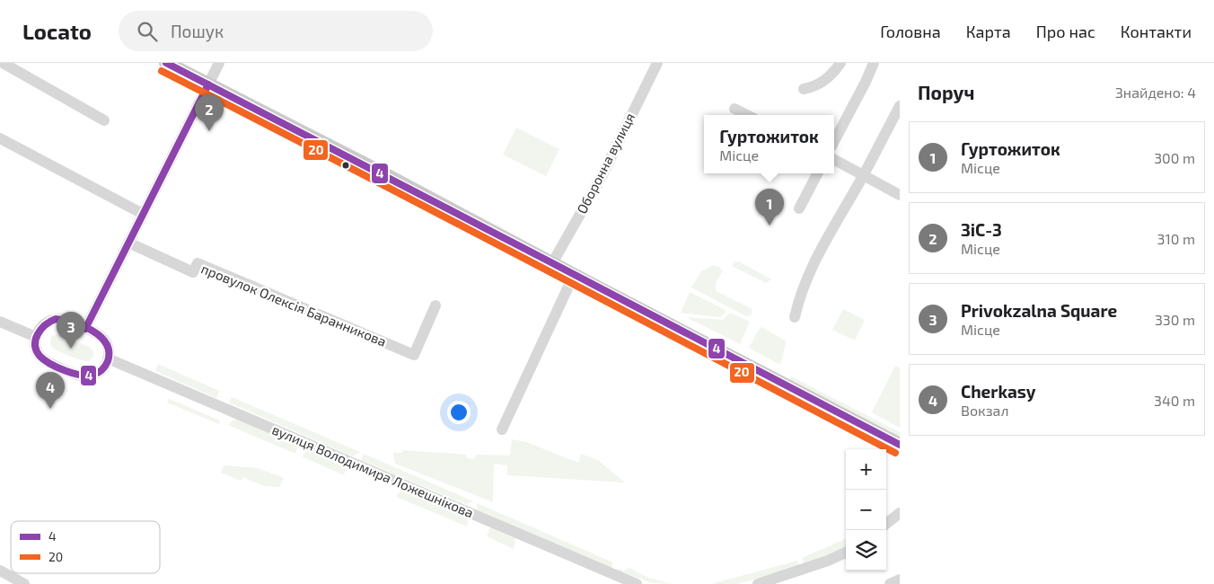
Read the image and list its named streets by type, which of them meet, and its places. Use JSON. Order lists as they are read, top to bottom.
{
  "streets": {
    "street": ["Оборонна вулиця", "провулок Олексія Баранникова", "вулиця Володимира Ложешнікова"]
  },
  "lines": ["transit line 4", "transit line 20"],
  "legend": ["4", "20"],
  "page": {
    "header": "Locato",
    "search": "Пошук",
    "nav": [
      "Головна",
      "Карта",
      "Про нас",
      "Контакти"
    ],
    "heading": ["Поруч", "Знайдено: 4"],
    "pins": [
      "2",
      "1",
      "3",
      "4"
    ],
    "popup": ["Гуртожиток", "Місце"],
    "list": [
      {
        "mark": "1",
        "name": "Гуртожиток",
        "note": "Місце",
        "value": "300 m"
      },
      {
        "mark": "2",
        "name": "ЗіС-3",
        "note": "Місце",
        "value": "310 m"
      },
      {
        "mark": "3",
        "name": "Privokzalna Square",
        "note": "Місце",
        "value": "330 m"
      },
      {
        "mark": "4",
        "name": "Cherkasy",
        "note": "Вокзал",
        "value": "340 m"
      }
    ],
    "map_buttons": ["+", "−"]
  }
}
